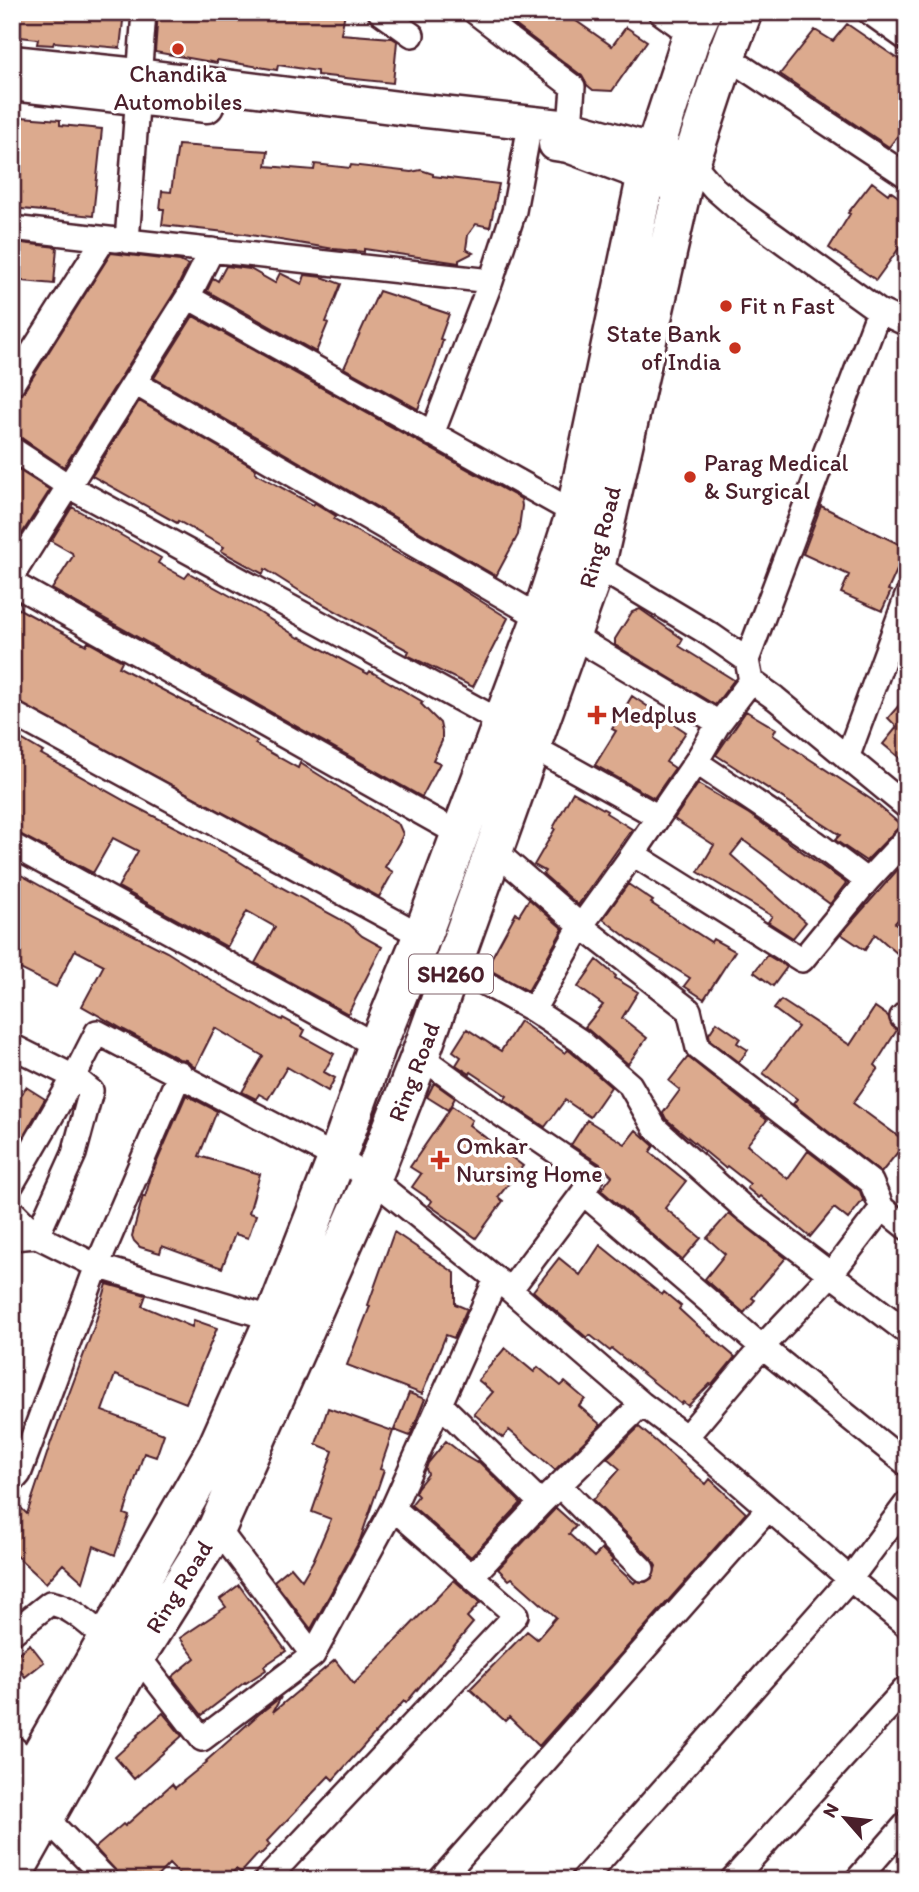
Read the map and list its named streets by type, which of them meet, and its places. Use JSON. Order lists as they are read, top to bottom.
{
  "streets": {
    "highway": ["Ring Road", "SH260"]
  },
  "places": {
    "other": [
      "Chandika Automobiles",
      "Fit n Fast",
      "State Bank of India",
      "Parag Medical & Surgical"
    ],
    "health": ["Medplus", "Omkar Nursing Home"]
  },
  "north": "top left"
}
